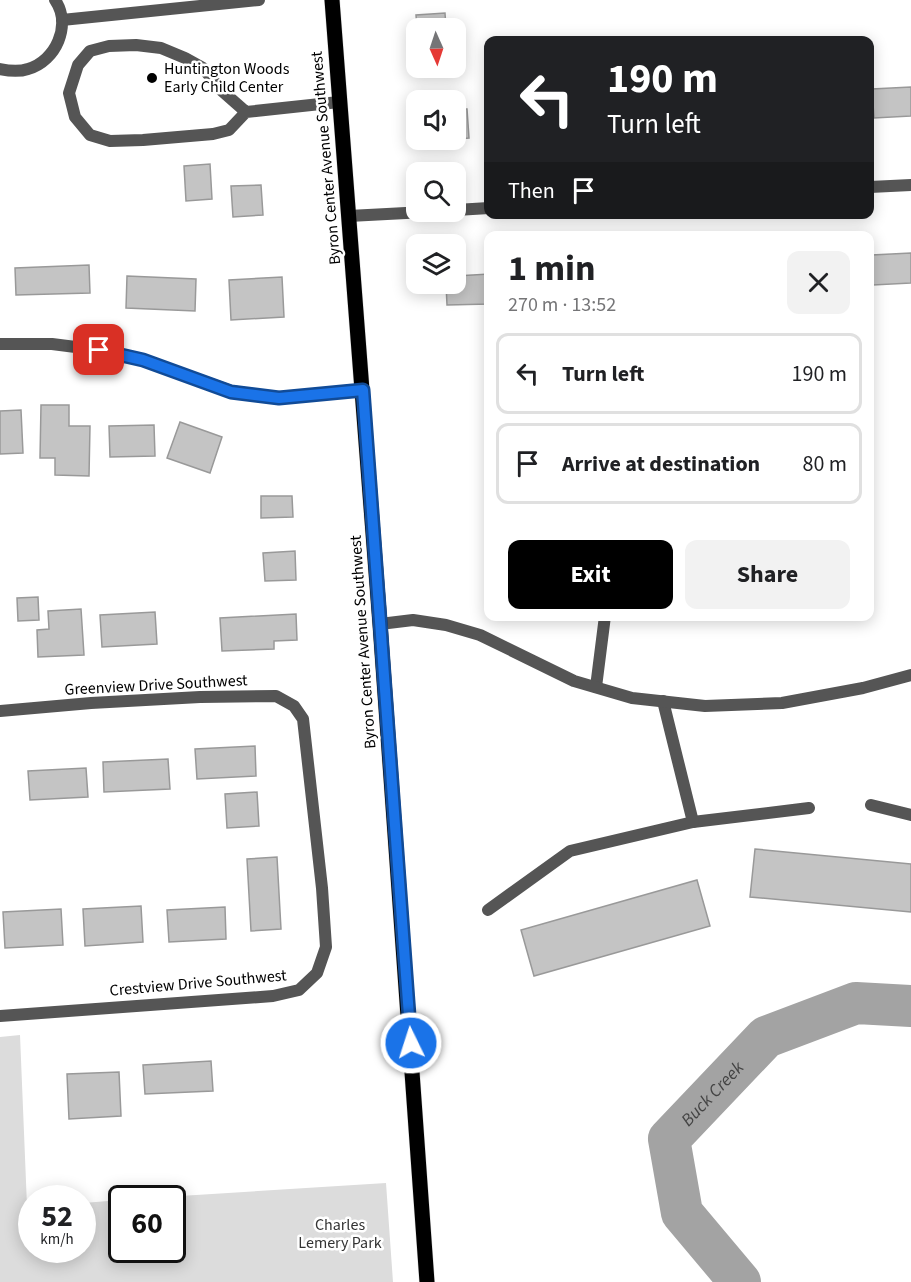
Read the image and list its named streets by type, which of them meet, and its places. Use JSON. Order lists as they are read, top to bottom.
{
  "streets": {
    "main road": ["Byron Center Avenue Southwest"],
    "street": ["Greenview Drive Southwest", "Crestview Drive Southwest"]
  },
  "crossings": [
    ["Greenview Drive Southwest", "Crestview Drive Southwest"]
  ],
  "water": ["Buck Creek"],
  "parks": ["Charles Lemery Park"],
  "places": ["Huntington Woods Early Child Center"],
  "north": "bottom",
  "page": {
    "turn": ["190 m", "Turn left"],
    "then": "Then",
    "heading": ["1 min", "270 m · 13:52"],
    "list": [
      {
        "name": "Turn left",
        "value": "190 m"
      },
      {
        "name": "Arrive at destination",
        "value": "80 m"
      }
    ],
    "buttons": ["Exit", "Share"],
    "speed": "52 km/h",
    "limit": "60"
  }
}
